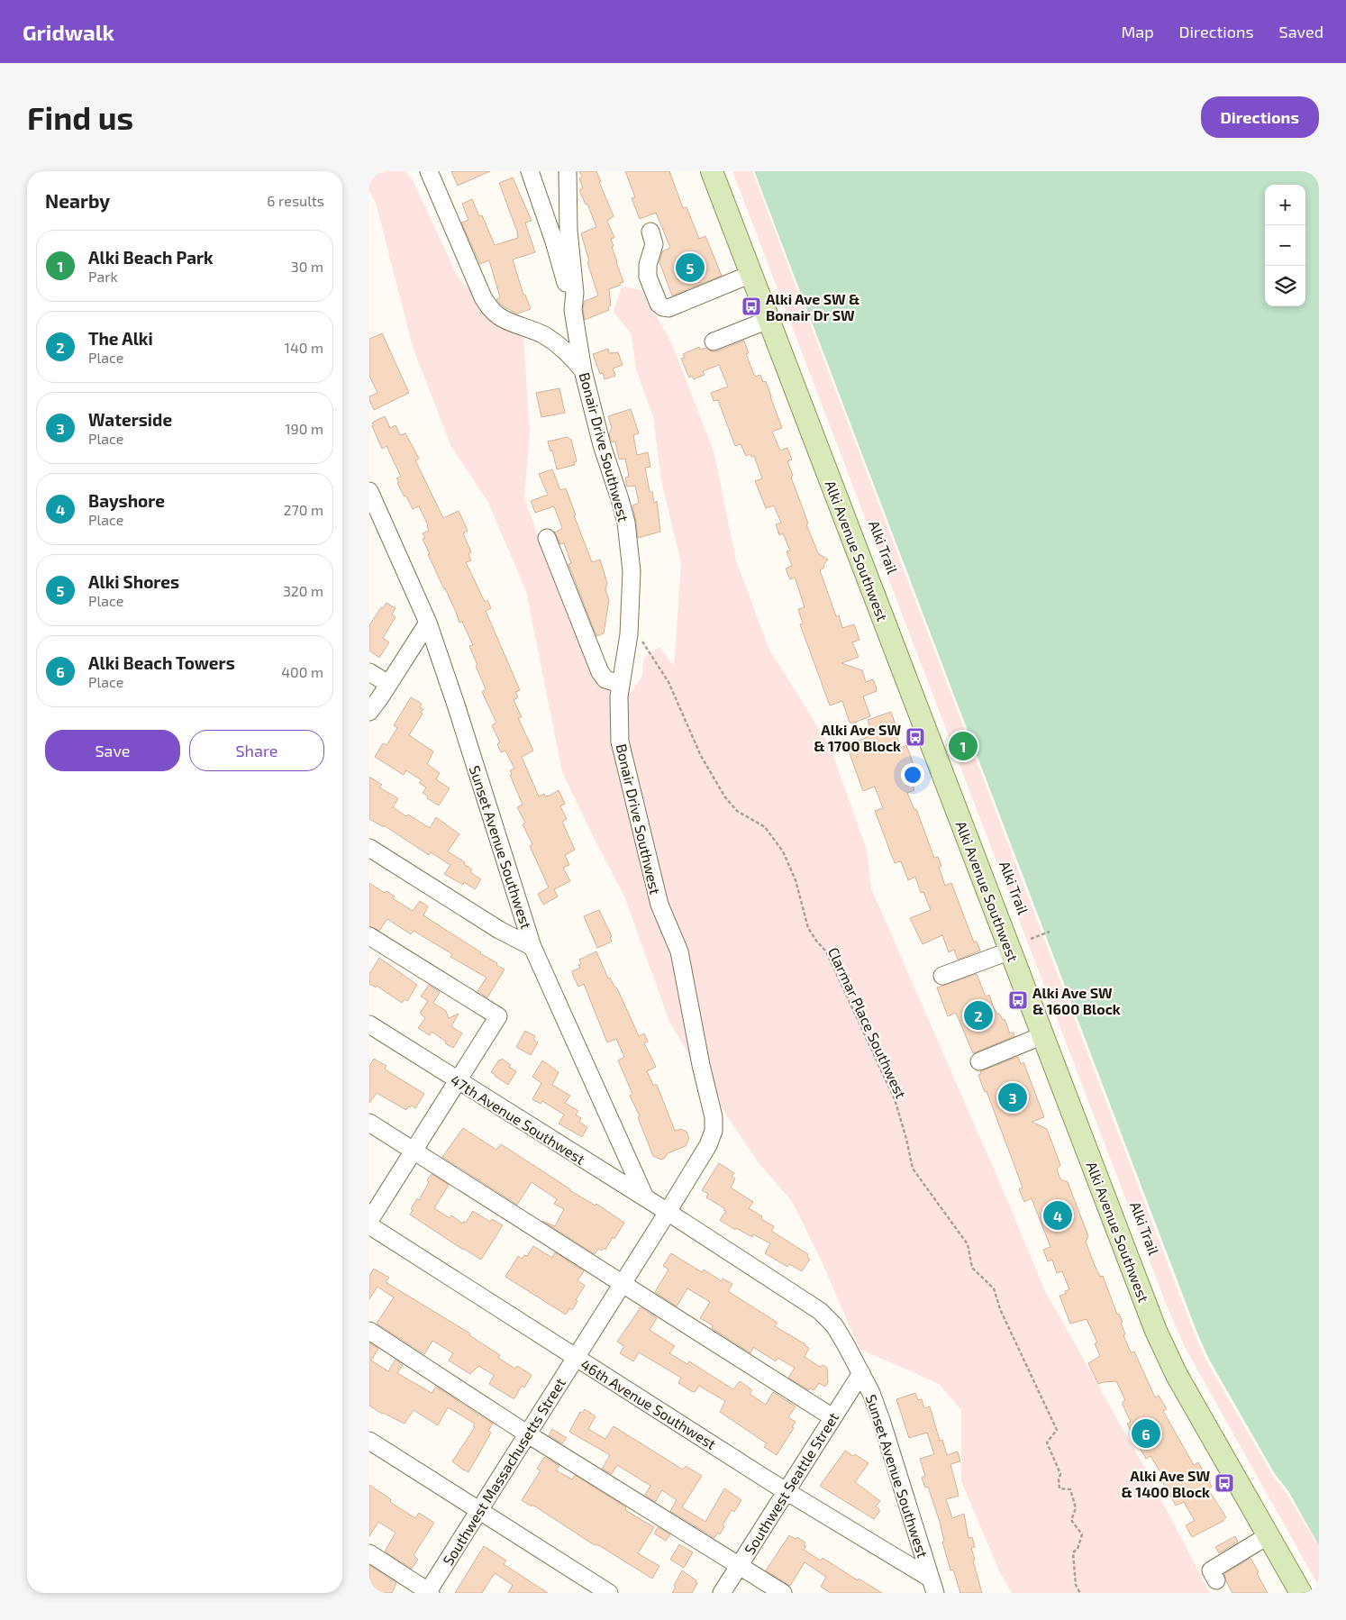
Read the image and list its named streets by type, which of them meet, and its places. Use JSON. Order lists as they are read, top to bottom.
{
  "streets": {
    "main road": ["Alki Avenue Southwest"],
    "street": [
      "Bonair Drive Southwest",
      "Sunset Avenue Southwest",
      "47th Avenue Southwest",
      "46th Avenue Southwest",
      "Southwest Massachusetts Street",
      "Southwest Seattle Street"
    ],
    "path": ["Clarmar Place Southwest"]
  },
  "crossings": [
    ["Bonair Drive Southwest", "Sunset Avenue Southwest"],
    ["Bonair Drive Southwest", "47th Avenue Southwest"],
    ["Bonair Drive Southwest", "Southwest Massachusetts Street"],
    ["Sunset Avenue Southwest", "47th Avenue Southwest"],
    ["Sunset Avenue Southwest", "46th Avenue Southwest"],
    ["Sunset Avenue Southwest", "Southwest Massachusetts Street"],
    ["Sunset Avenue Southwest", "Southwest Seattle Street"],
    ["47th Avenue Southwest", "Southwest Massachusetts Street"],
    ["46th Avenue Southwest", "Southwest Massachusetts Street"],
    ["46th Avenue Southwest", "Southwest Seattle Street"]
  ],
  "places": {
    "bus stop": [
      "Alki Ave SW & Bonair Dr SW",
      "Alki Ave SW & 1700 Block",
      "Alki Ave SW & 1600 Block",
      "Alki Ave SW & 1400 Block"
    ]
  },
  "page": {
    "header": "Gridwalk",
    "nav": ["Map", "Directions", "Saved"],
    "buttons": [
      "Directions",
      ["Save", "Share"]
    ],
    "title": "Find us",
    "heading": ["Nearby", "6 results"],
    "map_buttons": ["+", "−"],
    "list": [
      {
        "mark": "1",
        "name": "Alki Beach Park",
        "note": "Park",
        "value": "30 m"
      },
      {
        "mark": "2",
        "name": "The Alki",
        "note": "Place",
        "value": "140 m"
      },
      {
        "mark": "3",
        "name": "Waterside",
        "note": "Place",
        "value": "190 m"
      },
      {
        "mark": "4",
        "name": "Bayshore",
        "note": "Place",
        "value": "270 m"
      },
      {
        "mark": "5",
        "name": "Alki Shores",
        "note": "Place",
        "value": "320 m"
      },
      {
        "mark": "6",
        "name": "Alki Beach Towers",
        "note": "Place",
        "value": "400 m"
      }
    ],
    "pins": [
      "5",
      "1",
      "2",
      "3",
      "4",
      "6"
    ]
  }
}
